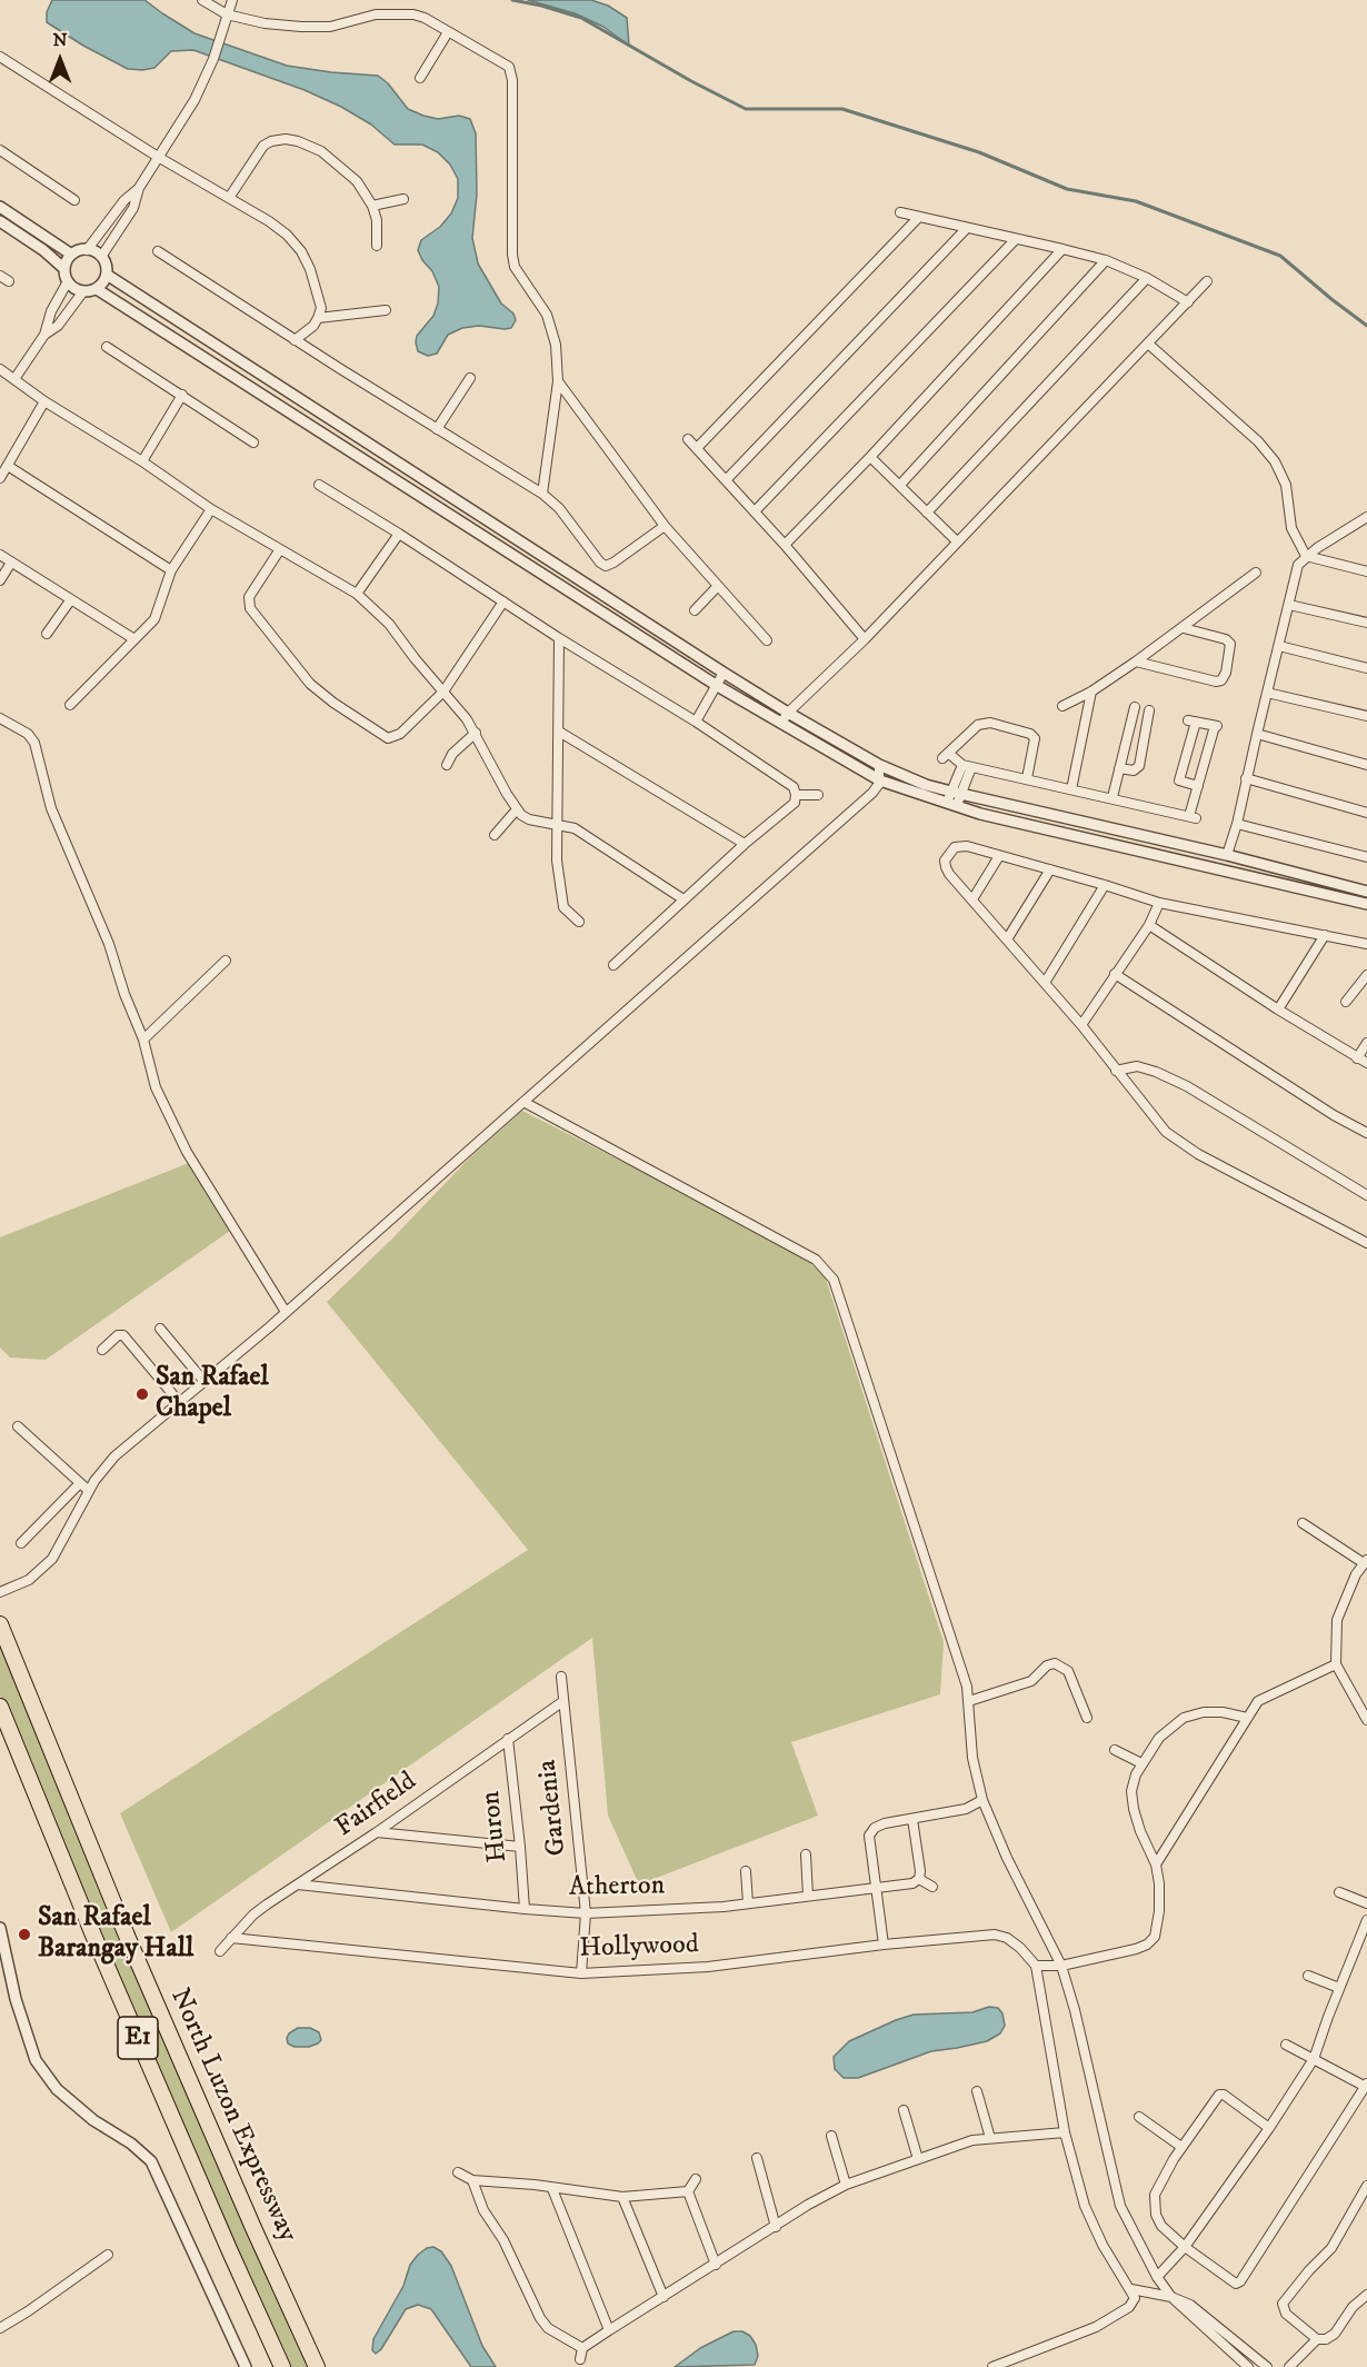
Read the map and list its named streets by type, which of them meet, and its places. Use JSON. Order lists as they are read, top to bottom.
{
  "streets": {
    "highway": ["E1", "North Luzon Expressway"],
    "street": [
      "Fairfield",
      "Gardenia",
      "Huron",
      "Atherton",
      "Hollywood"
    ]
  },
  "crossings": [
    ["Fairfield", "Gardenia"],
    ["Fairfield", "Huron"],
    ["Fairfield", "Atherton"],
    ["Fairfield", "Hollywood"],
    ["Gardenia", "Atherton"],
    ["Gardenia", "Hollywood"],
    ["Huron", "Atherton"]
  ],
  "places": ["San Rafael Chapel", "San Rafael Barangay Hall"],
  "north": "top"
}
